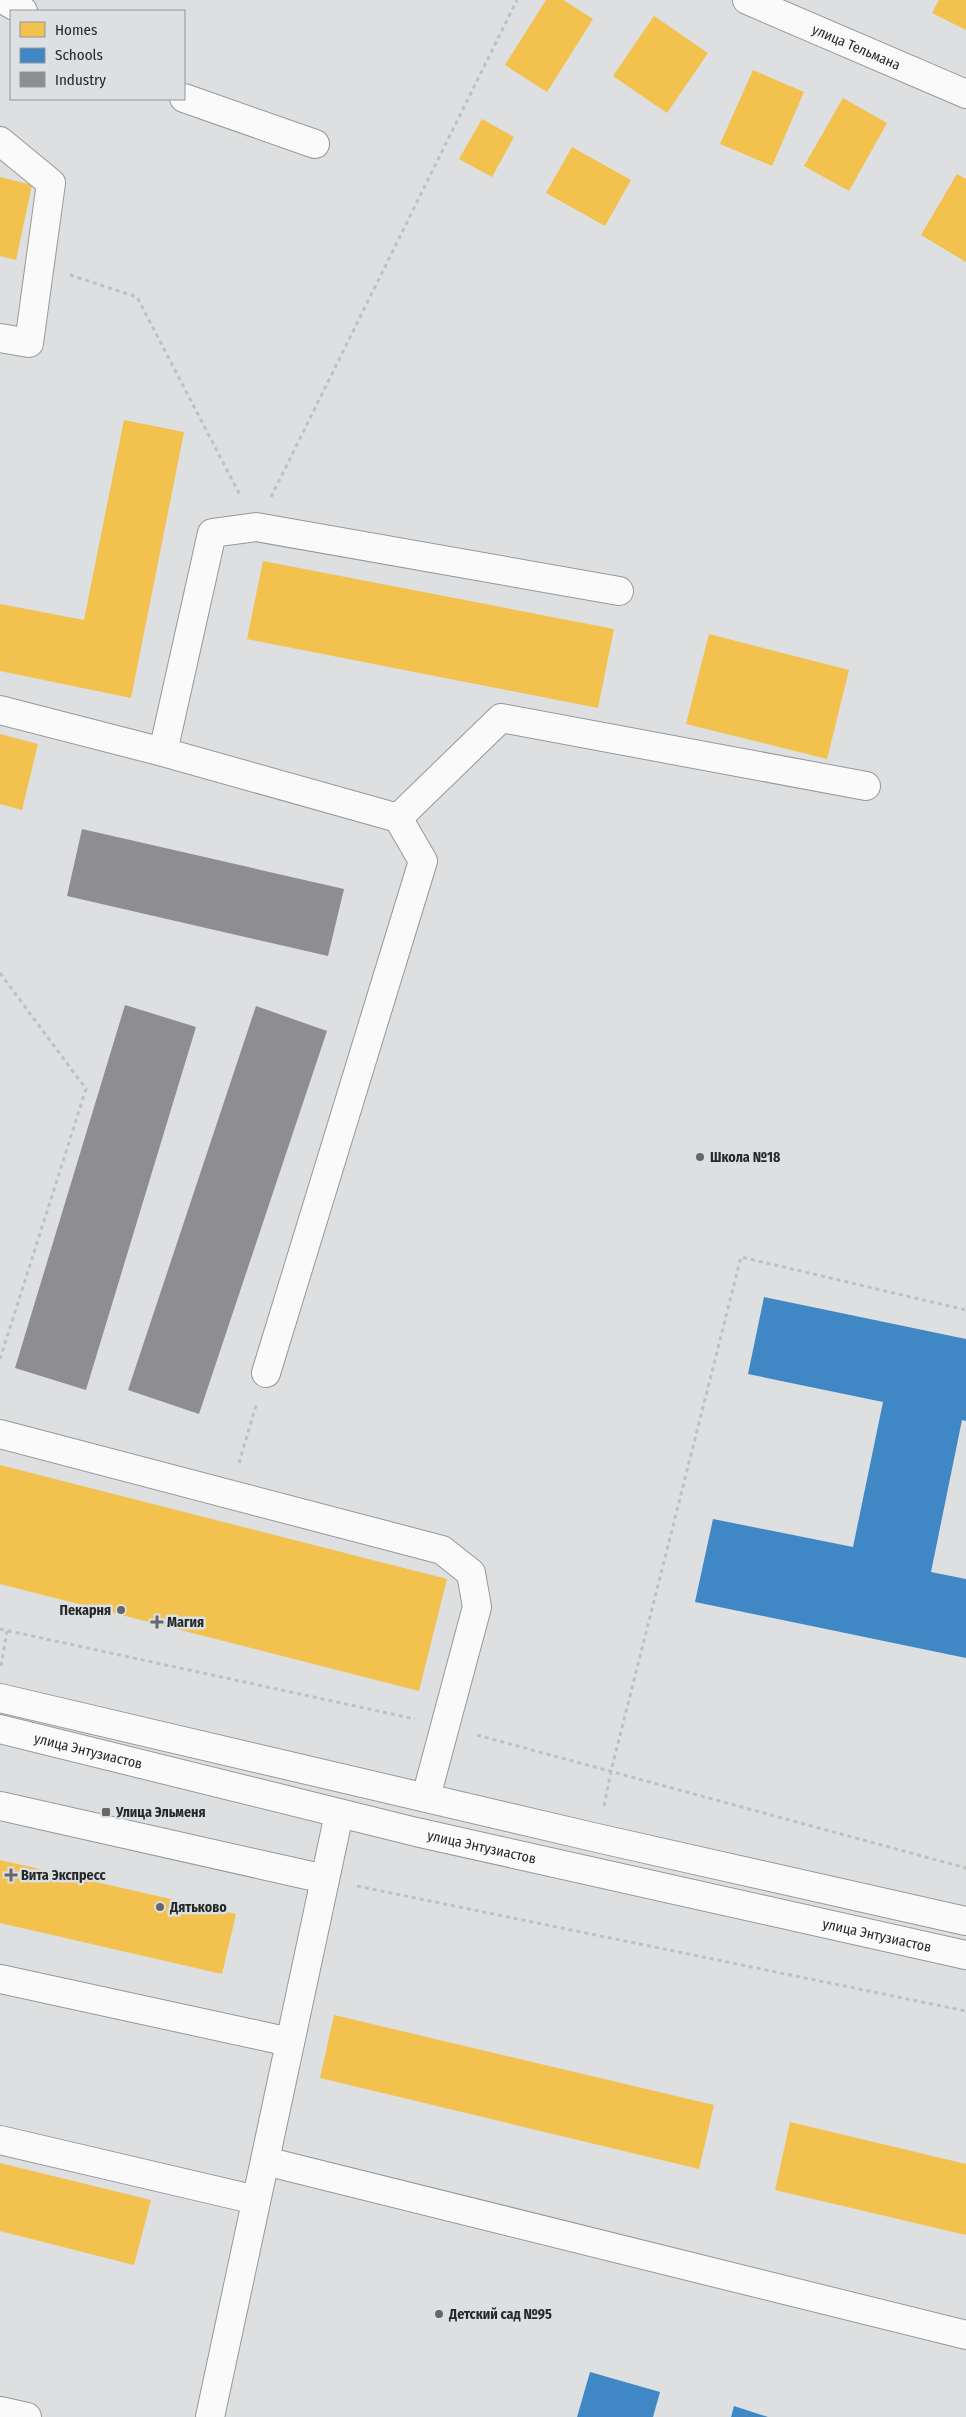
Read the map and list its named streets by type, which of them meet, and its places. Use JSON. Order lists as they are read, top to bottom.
{
  "streets": {
    "main road": ["улица Тельмана", "улица Энтузиастов"]
  },
  "places": {
    "other": [
      "Школа №18",
      "Пекарня",
      "Дятьково",
      "Детский сад №95"
    ],
    "health": ["Магия", "Вита Экспресс"],
    "transit": ["Улица Эльменя"]
  },
  "legend": ["Homes", "Schools", "Industry"]
}
